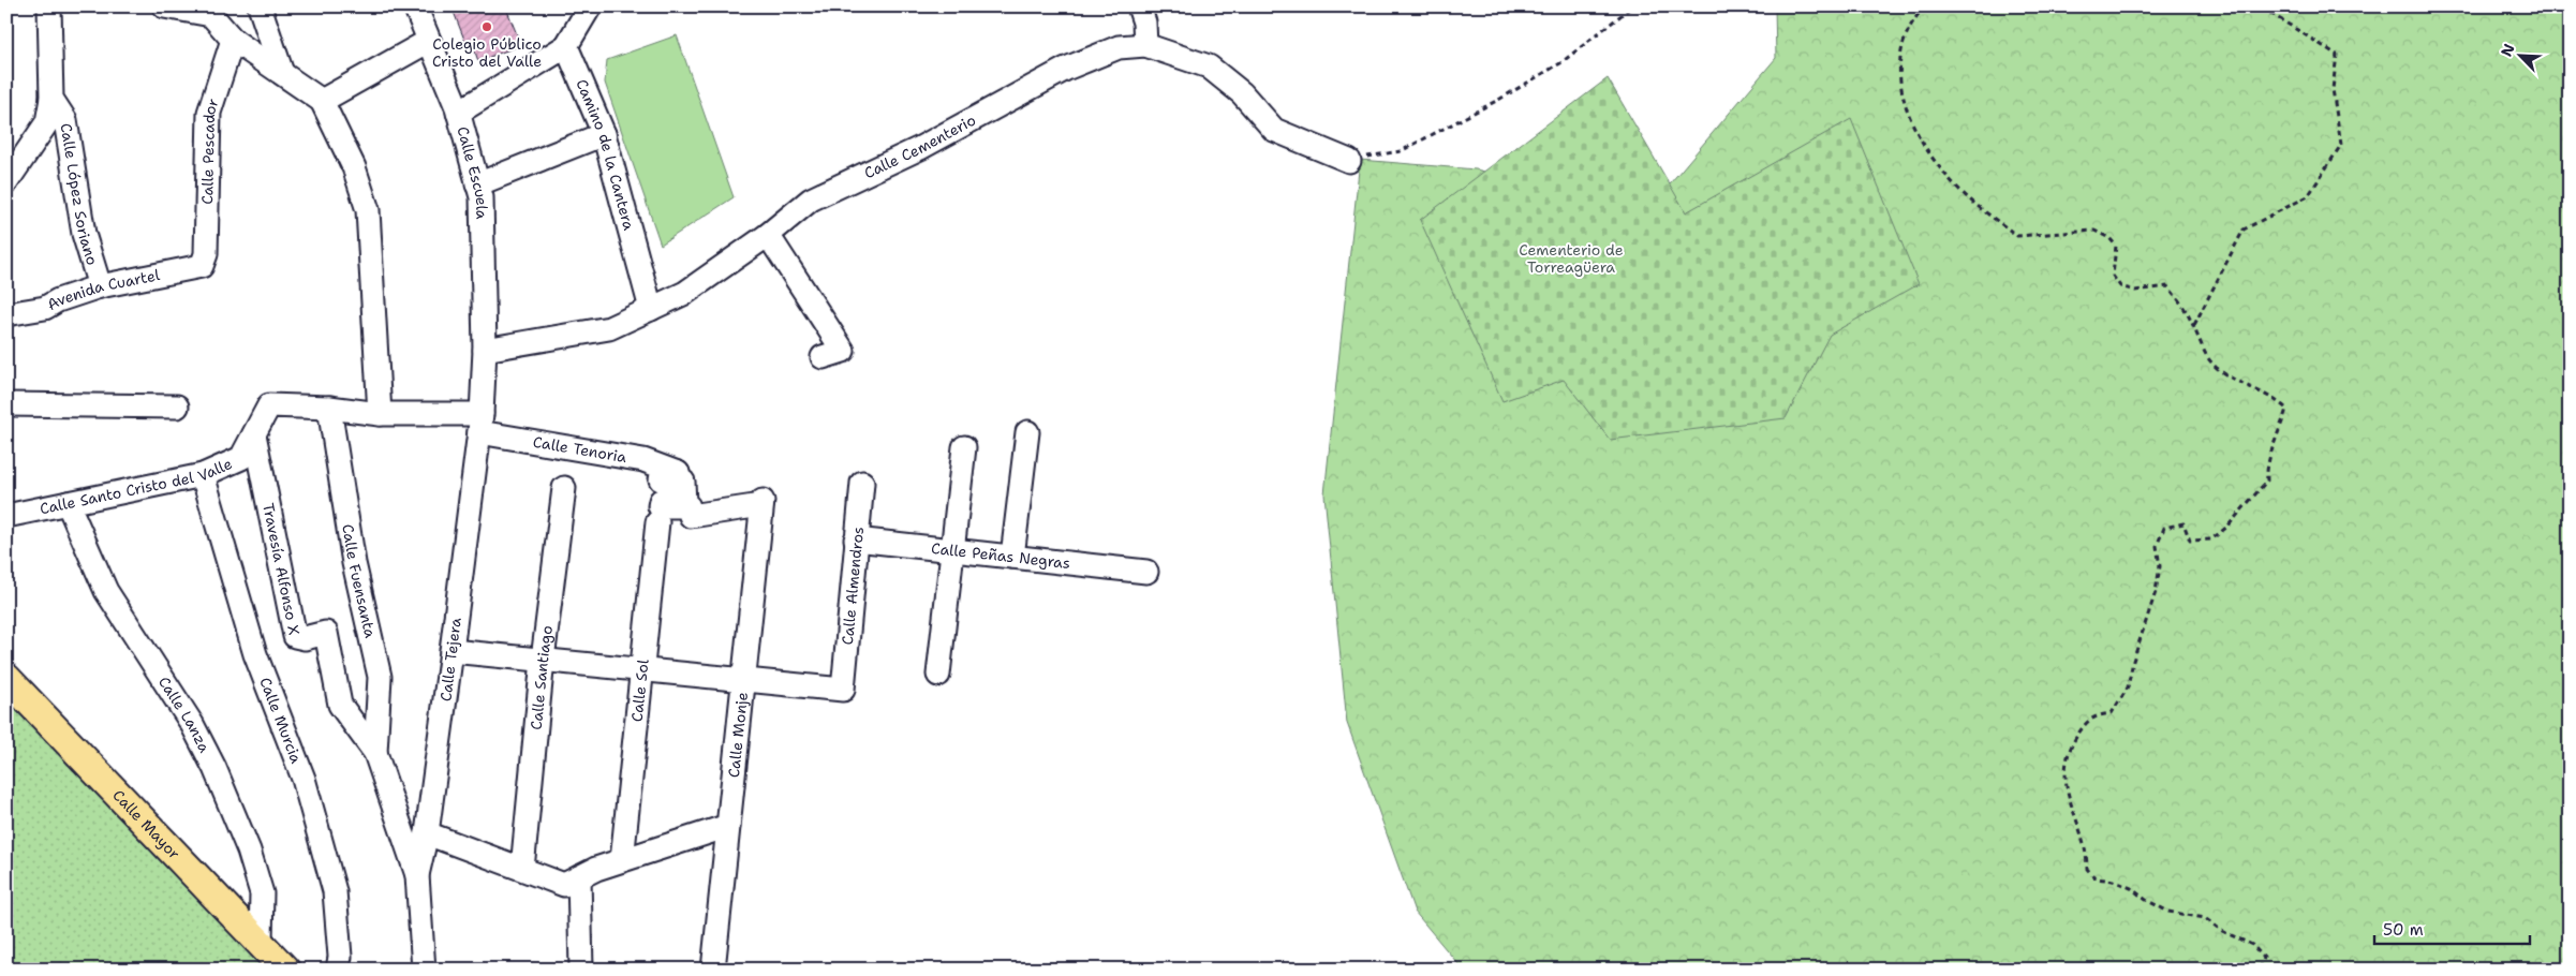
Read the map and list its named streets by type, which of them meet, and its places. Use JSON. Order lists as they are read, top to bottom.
{
  "streets": {
    "main road": ["Calle Mayor"],
    "street": [
      "Calle Cementerio",
      "Calle Pescador",
      "Camino de la Cantera",
      "Calle Escuela",
      "Calle López Soriano",
      "Avenida Cuartel",
      "Calle Tenoria",
      "Calle Santo Cristo del Valle",
      "Calle Peñas Negras",
      "Travesía Alfonso X",
      "Calle Fuensanta",
      "Calle Almendros",
      "Calle Tejera",
      "Calle Santiago",
      "Calle Sol",
      "Calle Lanza",
      "Calle Murcia",
      "Calle Monje"
    ]
  },
  "crossings": [
    ["Calle Cementerio", "Camino de la Cantera"],
    ["Calle Cementerio", "Calle Escuela"],
    ["Calle Cementerio", "Calle Tejera"],
    ["Calle Pescador", "Avenida Cuartel"],
    ["Calle Escuela", "Calle Tejera"],
    ["Calle López Soriano", "Avenida Cuartel"],
    ["Calle Tenoria", "Calle Santo Cristo del Valle"],
    ["Calle Tenoria", "Calle Fuensanta"],
    ["Calle Tenoria", "Calle Tejera"],
    ["Calle Tenoria", "Calle Monje"],
    ["Calle Santo Cristo del Valle", "Travesía Alfonso X"],
    ["Calle Santo Cristo del Valle", "Calle Fuensanta"],
    ["Calle Santo Cristo del Valle", "Calle Lanza"],
    ["Calle Santo Cristo del Valle", "Calle Murcia"],
    ["Calle Peñas Negras", "Calle Almendros"],
    ["Travesía Alfonso X", "Calle Fuensanta"],
    ["Travesía Alfonso X", "Calle Tejera"],
    ["Calle Almendros", "Calle Monje"],
    ["Calle Lanza", "Calle Mayor"]
  ],
  "parks": ["Cementerio de Torreagüera"],
  "places": ["Colegio Público Cristo del Valle"],
  "scale_bar": "50 m",
  "north": "top left"
}
